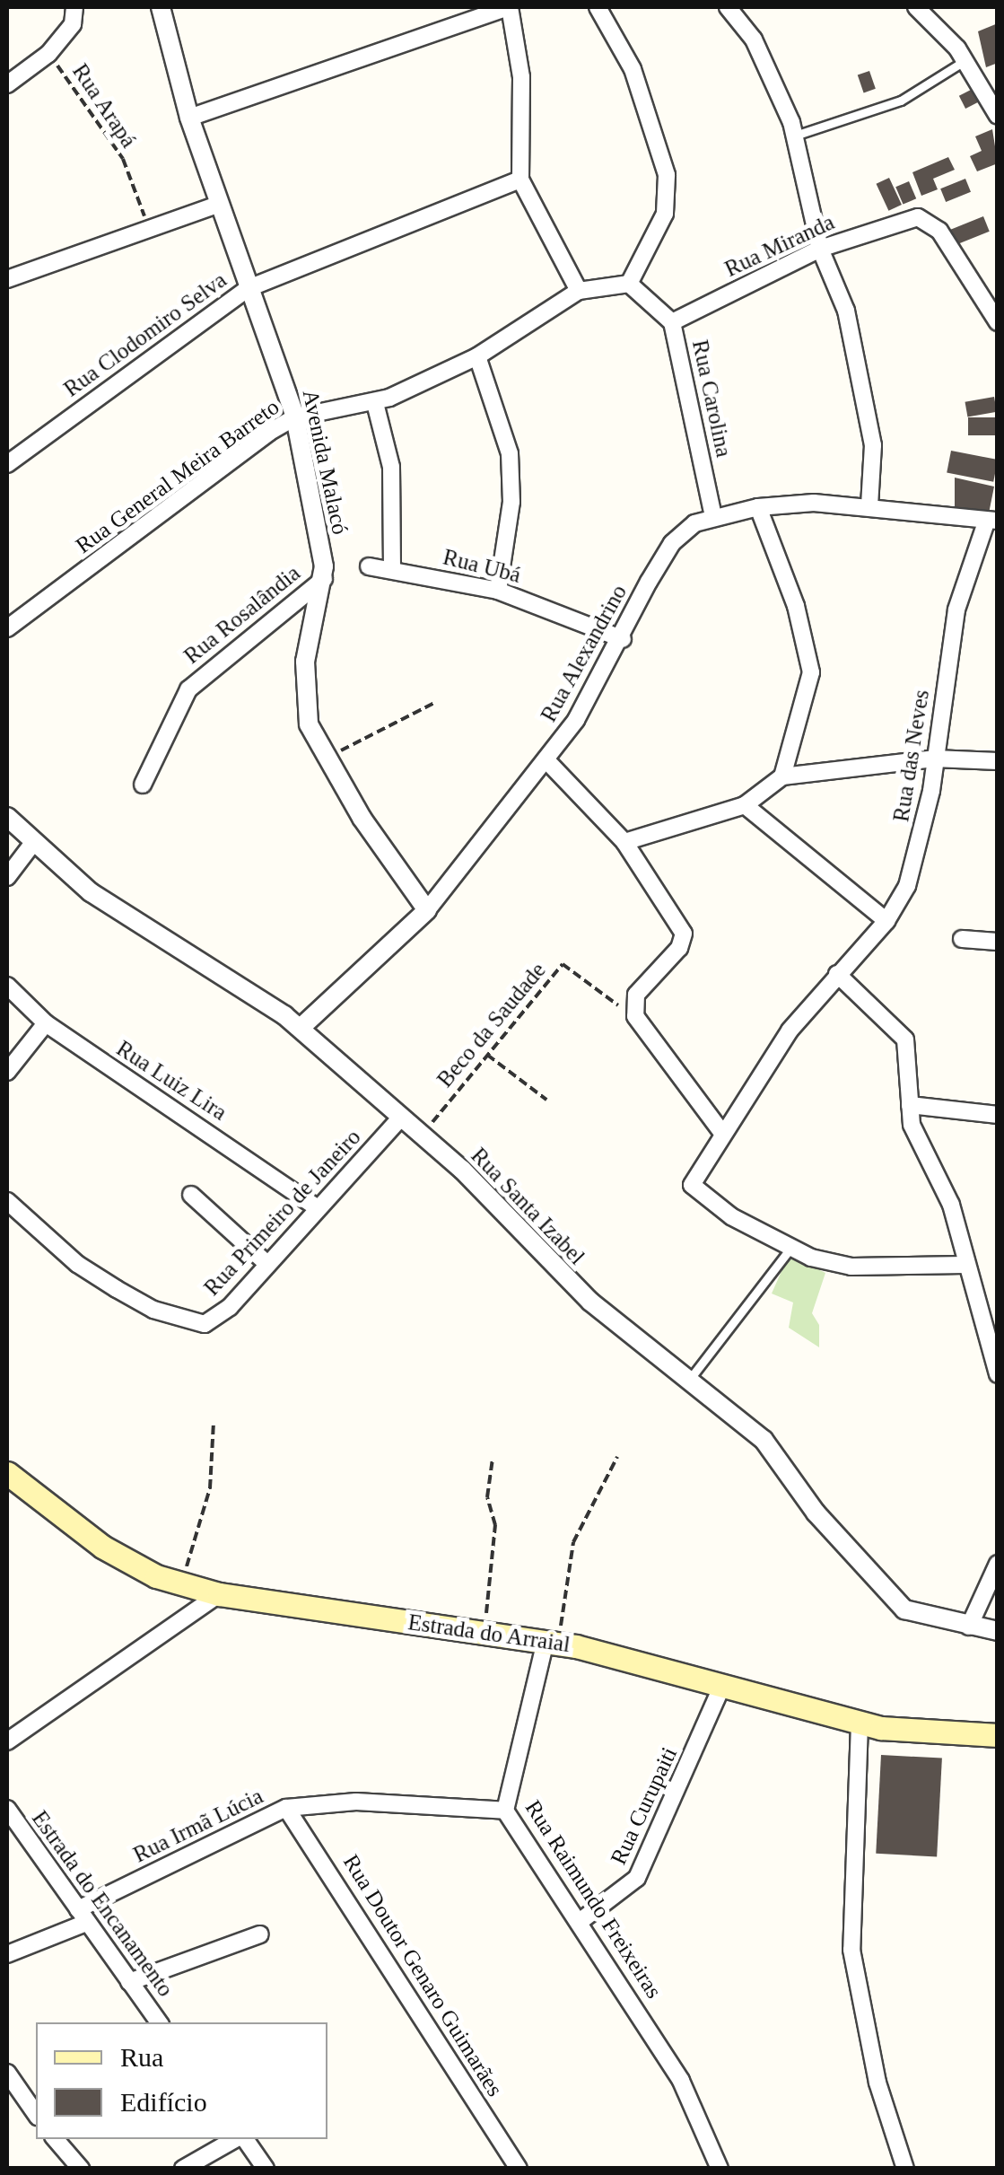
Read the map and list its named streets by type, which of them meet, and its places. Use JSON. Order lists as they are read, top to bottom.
{
  "streets": {
    "main road": ["Estrada do Arraial"],
    "street": [
      "Rua Miranda",
      "Rua Clodomiro Selva",
      "Rua Carolina",
      "Avenida Malacó",
      "Rua General Meira Barreto",
      "Rua Ubá",
      "Rua Rosalândia",
      "Rua Alexandrino",
      "Rua das Neves",
      "Rua Luiz Lira",
      "Rua Santa Izabel",
      "Rua Primeiro de Janeiro",
      "Rua Curupaiti",
      "Rua Irmã Lúcia",
      "Rua Raimundo Freixeiras",
      "Estrada do Encanamento",
      "Rua Doutor Genaro Guimarães"
    ],
    "path": ["Rua Arapá", "Beco da Saudade"]
  },
  "crossings": [
    ["Rua Miranda", "Rua Carolina"],
    ["Rua Clodomiro Selva", "Avenida Malacó"],
    ["Rua Carolina", "Rua Alexandrino"],
    ["Avenida Malacó", "Rua General Meira Barreto"],
    ["Avenida Malacó", "Rua Rosalândia"],
    ["Avenida Malacó", "Rua Alexandrino"],
    ["Rua Ubá", "Rua Alexandrino"],
    ["Rua Alexandrino", "Rua das Neves"],
    ["Rua Alexandrino", "Rua Santa Izabel"],
    ["Beco da Saudade", "Rua Santa Izabel"],
    ["Rua Luiz Lira", "Rua Primeiro de Janeiro"],
    ["Rua Santa Izabel", "Rua Primeiro de Janeiro"],
    ["Estrada do Arraial", "Rua Curupaiti"],
    ["Estrada do Arraial", "Rua Raimundo Freixeiras"],
    ["Rua Curupaiti", "Rua Raimundo Freixeiras"],
    ["Rua Irmã Lúcia", "Rua Raimundo Freixeiras"],
    ["Rua Irmã Lúcia", "Estrada do Encanamento"],
    ["Rua Irmã Lúcia", "Rua Doutor Genaro Guimarães"]
  ],
  "legend": ["Rua", "Edifício"]
}
